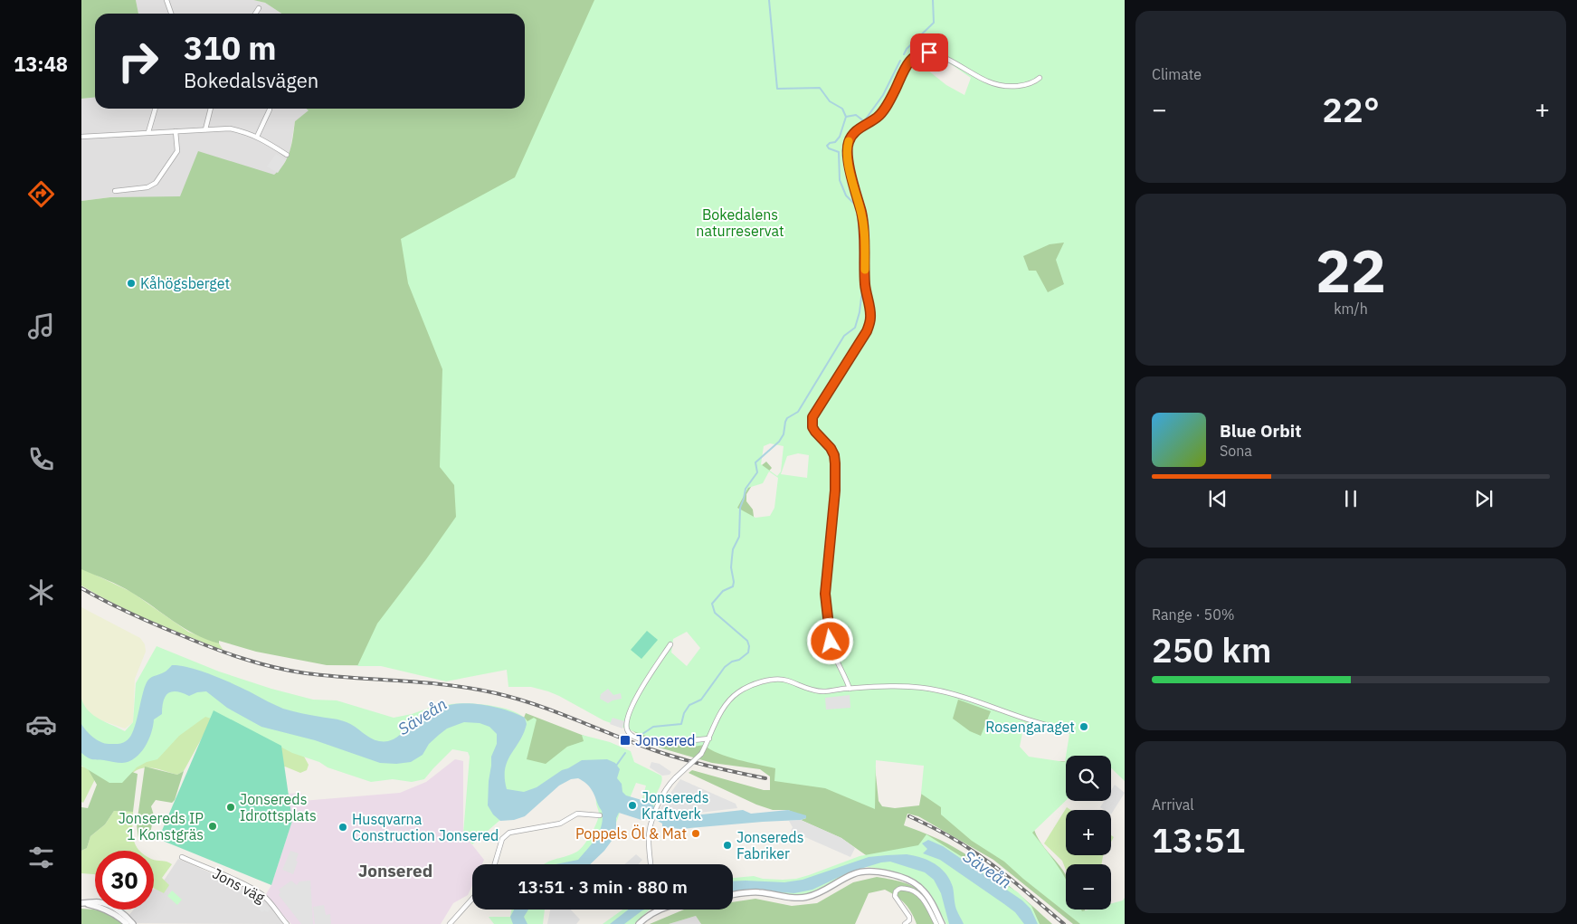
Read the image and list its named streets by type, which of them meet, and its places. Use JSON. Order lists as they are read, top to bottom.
{
  "streets": {
    "street": ["Jons väg"]
  },
  "districts": ["Jonsered"],
  "water": ["Säveån"],
  "parks": ["Bokedalens naturreservat"],
  "places": {
    "other": [
      "Kåhögsberget",
      "Rosengaraget",
      "Jonsereds Kraftverk",
      "Jonsereds Idrottsplats",
      "Jonsereds IP 1 Konstgräs",
      "Husqvarna Construction Jonsered",
      "Poppels Öl & Mat",
      "Jonsereds Fabriker"
    ],
    "transit": ["Jonsered"]
  },
  "page": {
    "tabs": "13:48",
    "tile": [
      "Climate",
      ["22", "km/h"],
      ["Range · 50%", "250 km"],
      ["Arrival", "13:51"]
    ],
    "turn": ["310 m", "Bokedalsvägen"],
    "heat": ["−", "22°", "+"],
    "song": ["Blue Orbit", "Sona"],
    "map_buttons": ["+", "−"],
    "limit": "30",
    "trip": "13:51 · 3 min · 880 m"
  }
}
